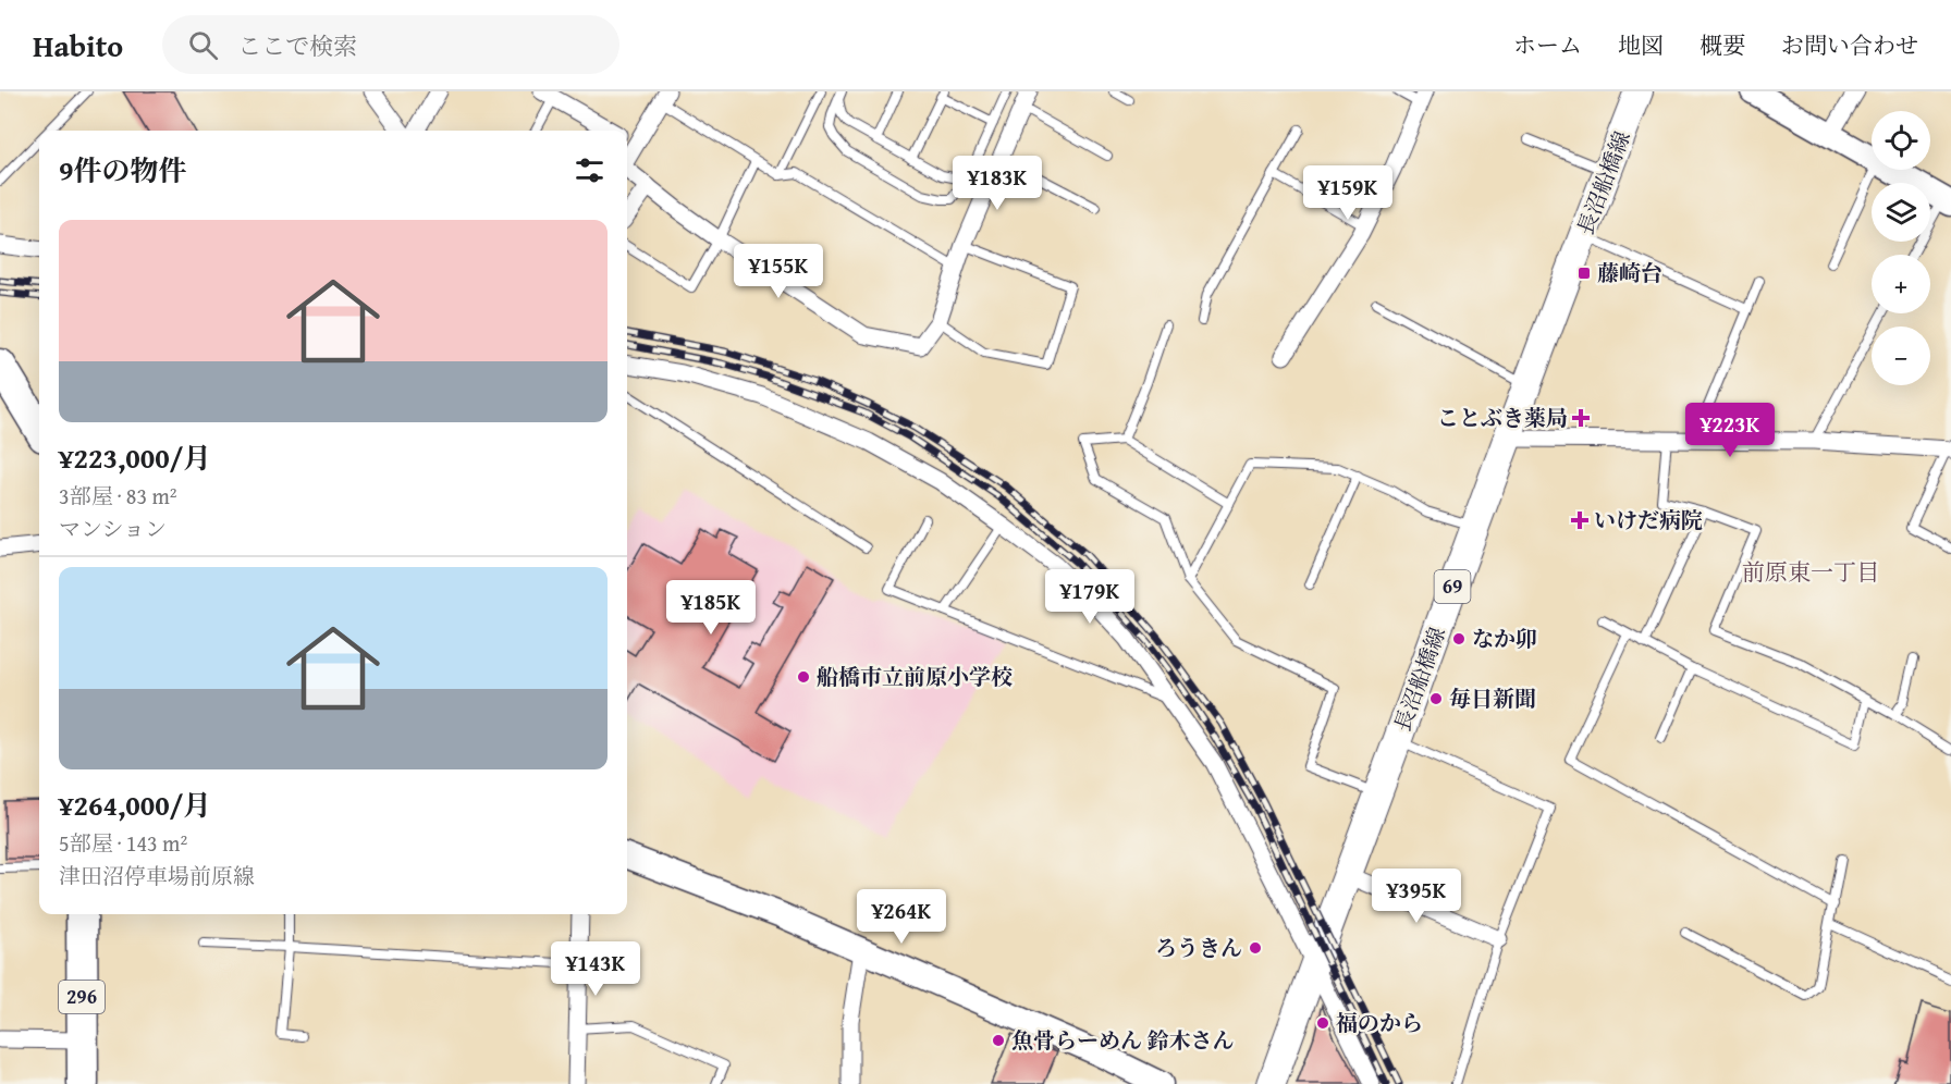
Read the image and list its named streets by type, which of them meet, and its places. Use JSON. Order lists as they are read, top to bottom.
{
  "streets": {
    "highway": ["296"],
    "main road": ["長沼船橋線", "69"]
  },
  "districts": ["前原東一丁目"],
  "places": {
    "transit": ["藤崎台"],
    "health": ["ことぶき薬局", "いけだ病院"],
    "other": [
      "なか卯",
      "船橋市立前原小学校",
      "毎日新聞",
      "ろうきん",
      "福のから",
      "魚骨らーめん 鈴木さん"
    ]
  },
  "page": {
    "header": "Habito",
    "search": "ここで検索",
    "nav": [
      "ホーム",
      "地図",
      "概要",
      "お問い合わせ"
    ],
    "map_buttons": ["+", "−"],
    "heading": "9件の物件",
    "price": [
      "¥183K",
      "¥159K",
      "¥155K",
      "¥223K",
      "¥179K",
      "¥185K",
      "¥395K",
      "¥264K",
      "¥143K"
    ],
    "list": [
      {
        "name": "¥223,000/月",
        "note": "3部屋 · 83 m² · マンション"
      },
      {
        "name": "¥264,000/月",
        "note": "5部屋 · 143 m² · 津田沼停車場前原線"
      }
    ]
  }
}
